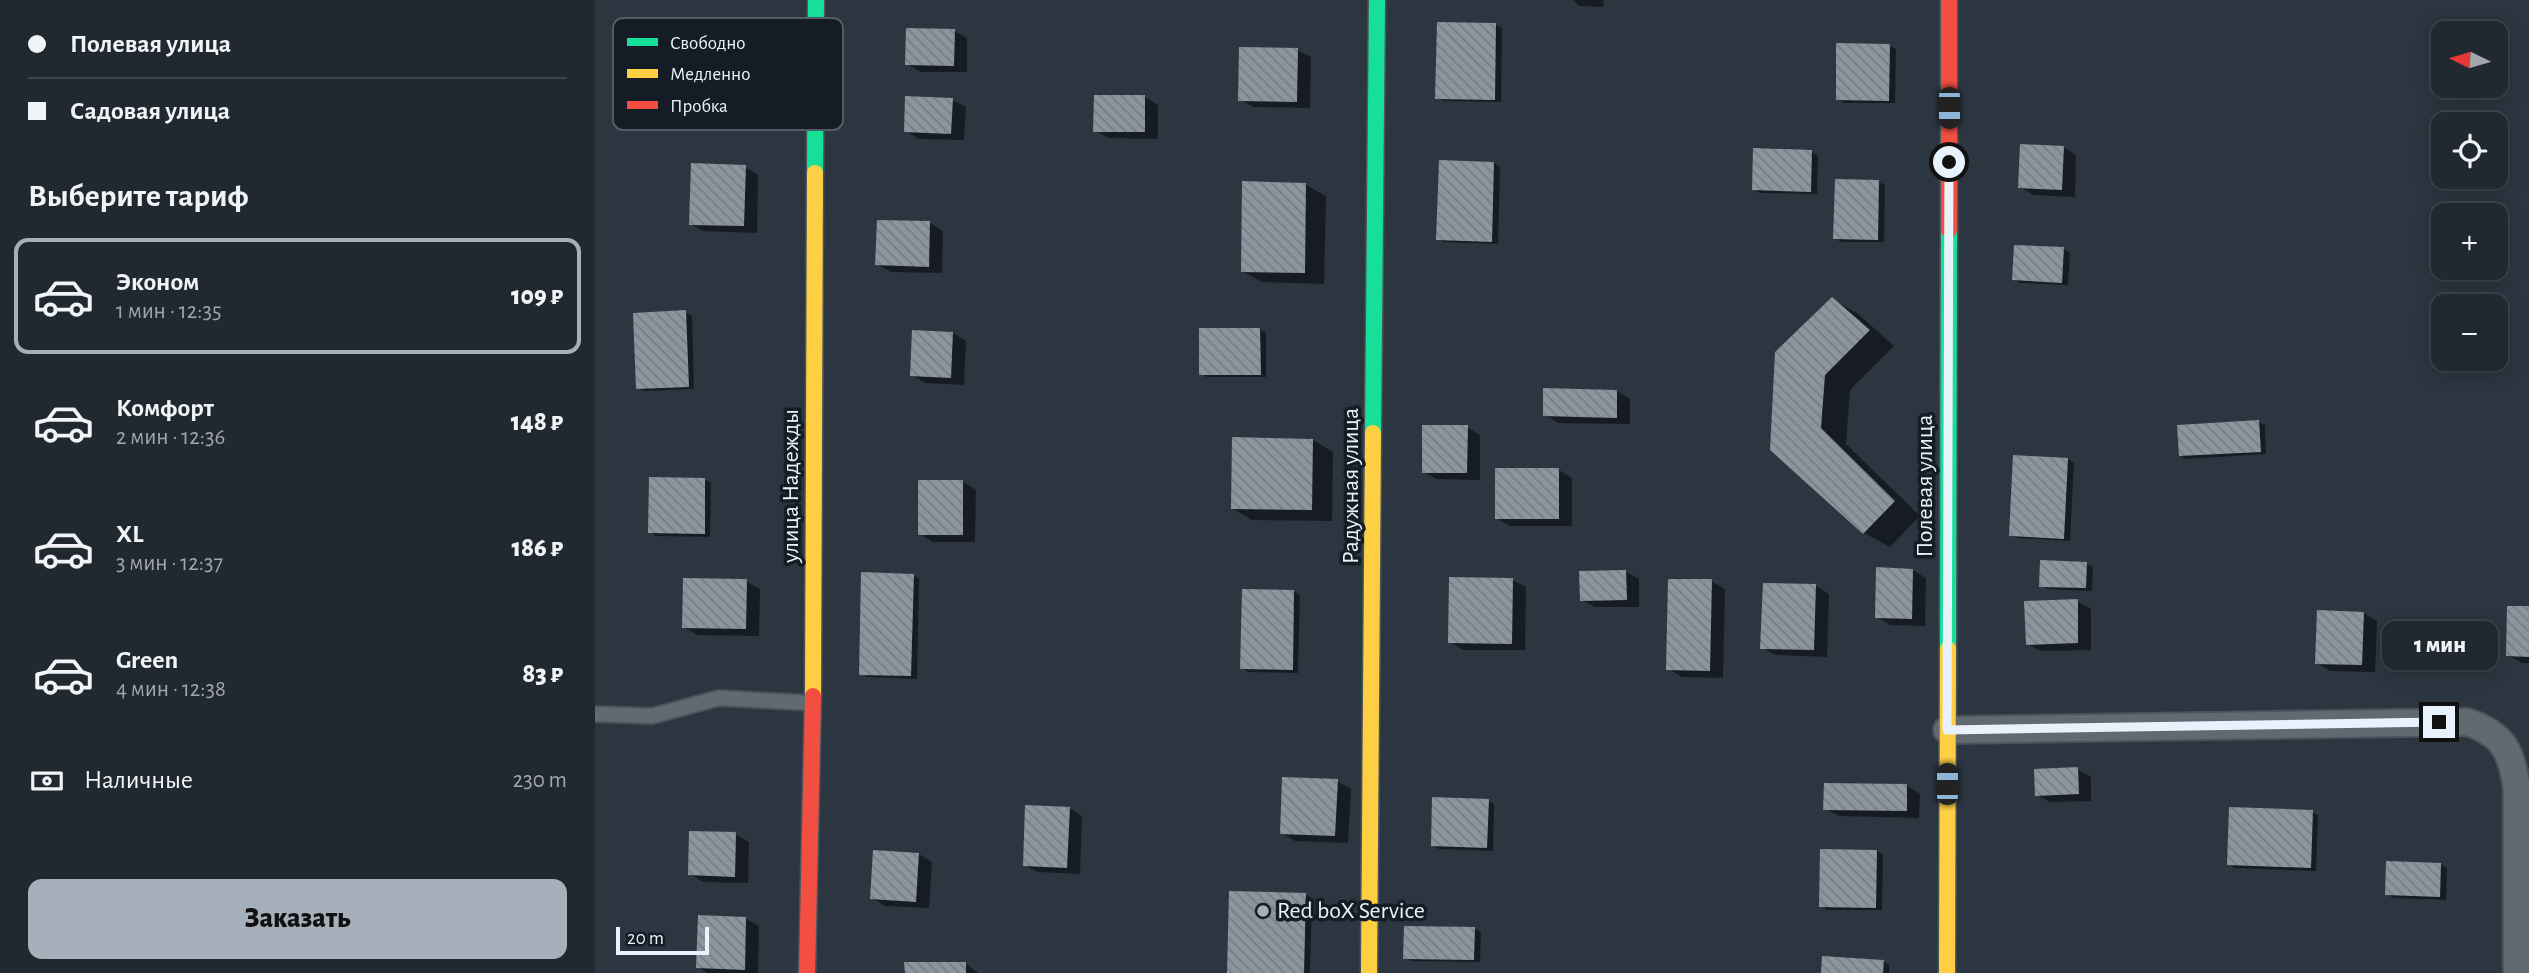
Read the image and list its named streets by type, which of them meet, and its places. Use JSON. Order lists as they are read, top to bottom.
{
  "streets": {
    "street": ["улица Надежды", "Радужная улица", "Полевая улица"]
  },
  "places": ["Red boX Service"],
  "legend": ["Свободно", "Медленно", "Пробка"],
  "scale_bar": "20 m",
  "north": "left",
  "page": {
    "banner": ["Полевая улица", "Садовая улица"],
    "map_buttons": ["+", "−"],
    "heading": "Выберите тариф",
    "list": [
      {
        "name": "Эконом",
        "note": "1 мин · 12:35",
        "value": "109 ₽"
      },
      {
        "name": "Комфорт",
        "note": "2 мин · 12:36",
        "value": "148 ₽"
      },
      {
        "name": "XL",
        "note": "3 мин · 12:37",
        "value": "186 ₽"
      },
      {
        "name": "Green",
        "note": "4 мин · 12:38",
        "value": "83 ₽"
      }
    ],
    "bubble": "1 мин",
    "pay": ["Наличные", "230 m"],
    "buttons": "Заказать",
    "scale": "20 m"
  }
}
